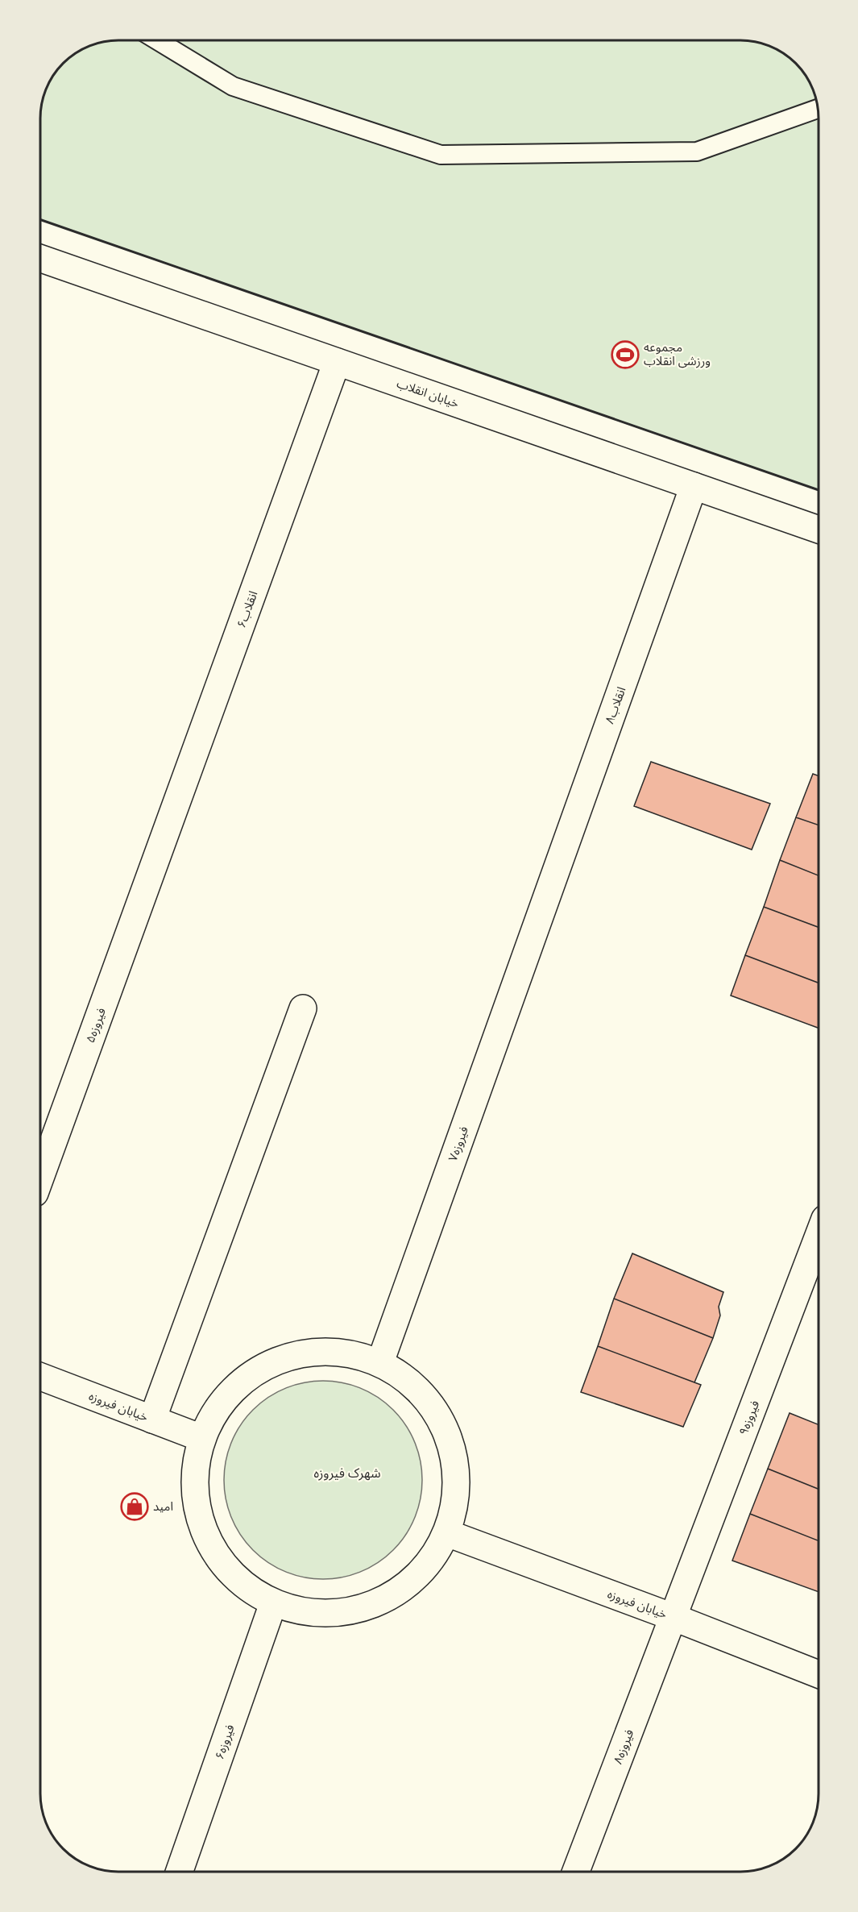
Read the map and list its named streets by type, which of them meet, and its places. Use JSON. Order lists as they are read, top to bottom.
{
  "streets": {
    "street": [
      "خیابان انقلاب",
      "انقلاب۶",
      "انقلاب۸",
      "فیروزه۵",
      "فیروزه۷",
      "خیابان فیروزه",
      "فیروزه۹",
      "فیروزه۶",
      "فیروزه۸"
    ]
  },
  "crossings": [
    ["خیابان انقلاب", "انقلاب۶"],
    ["خیابان انقلاب", "انقلاب۸"],
    ["انقلاب۶", "فیروزه۵"],
    ["انقلاب۸", "فیروزه۷"],
    ["خیابان فیروزه", "فیروزه۹"],
    ["خیابان فیروزه", "فیروزه۸"],
    ["فیروزه۹", "فیروزه۸"]
  ],
  "districts": ["شهرک فیروزه"],
  "places": {
    "sports": ["مجموعه ورزشی انقلاب"],
    "shop": ["امید"]
  }
}
